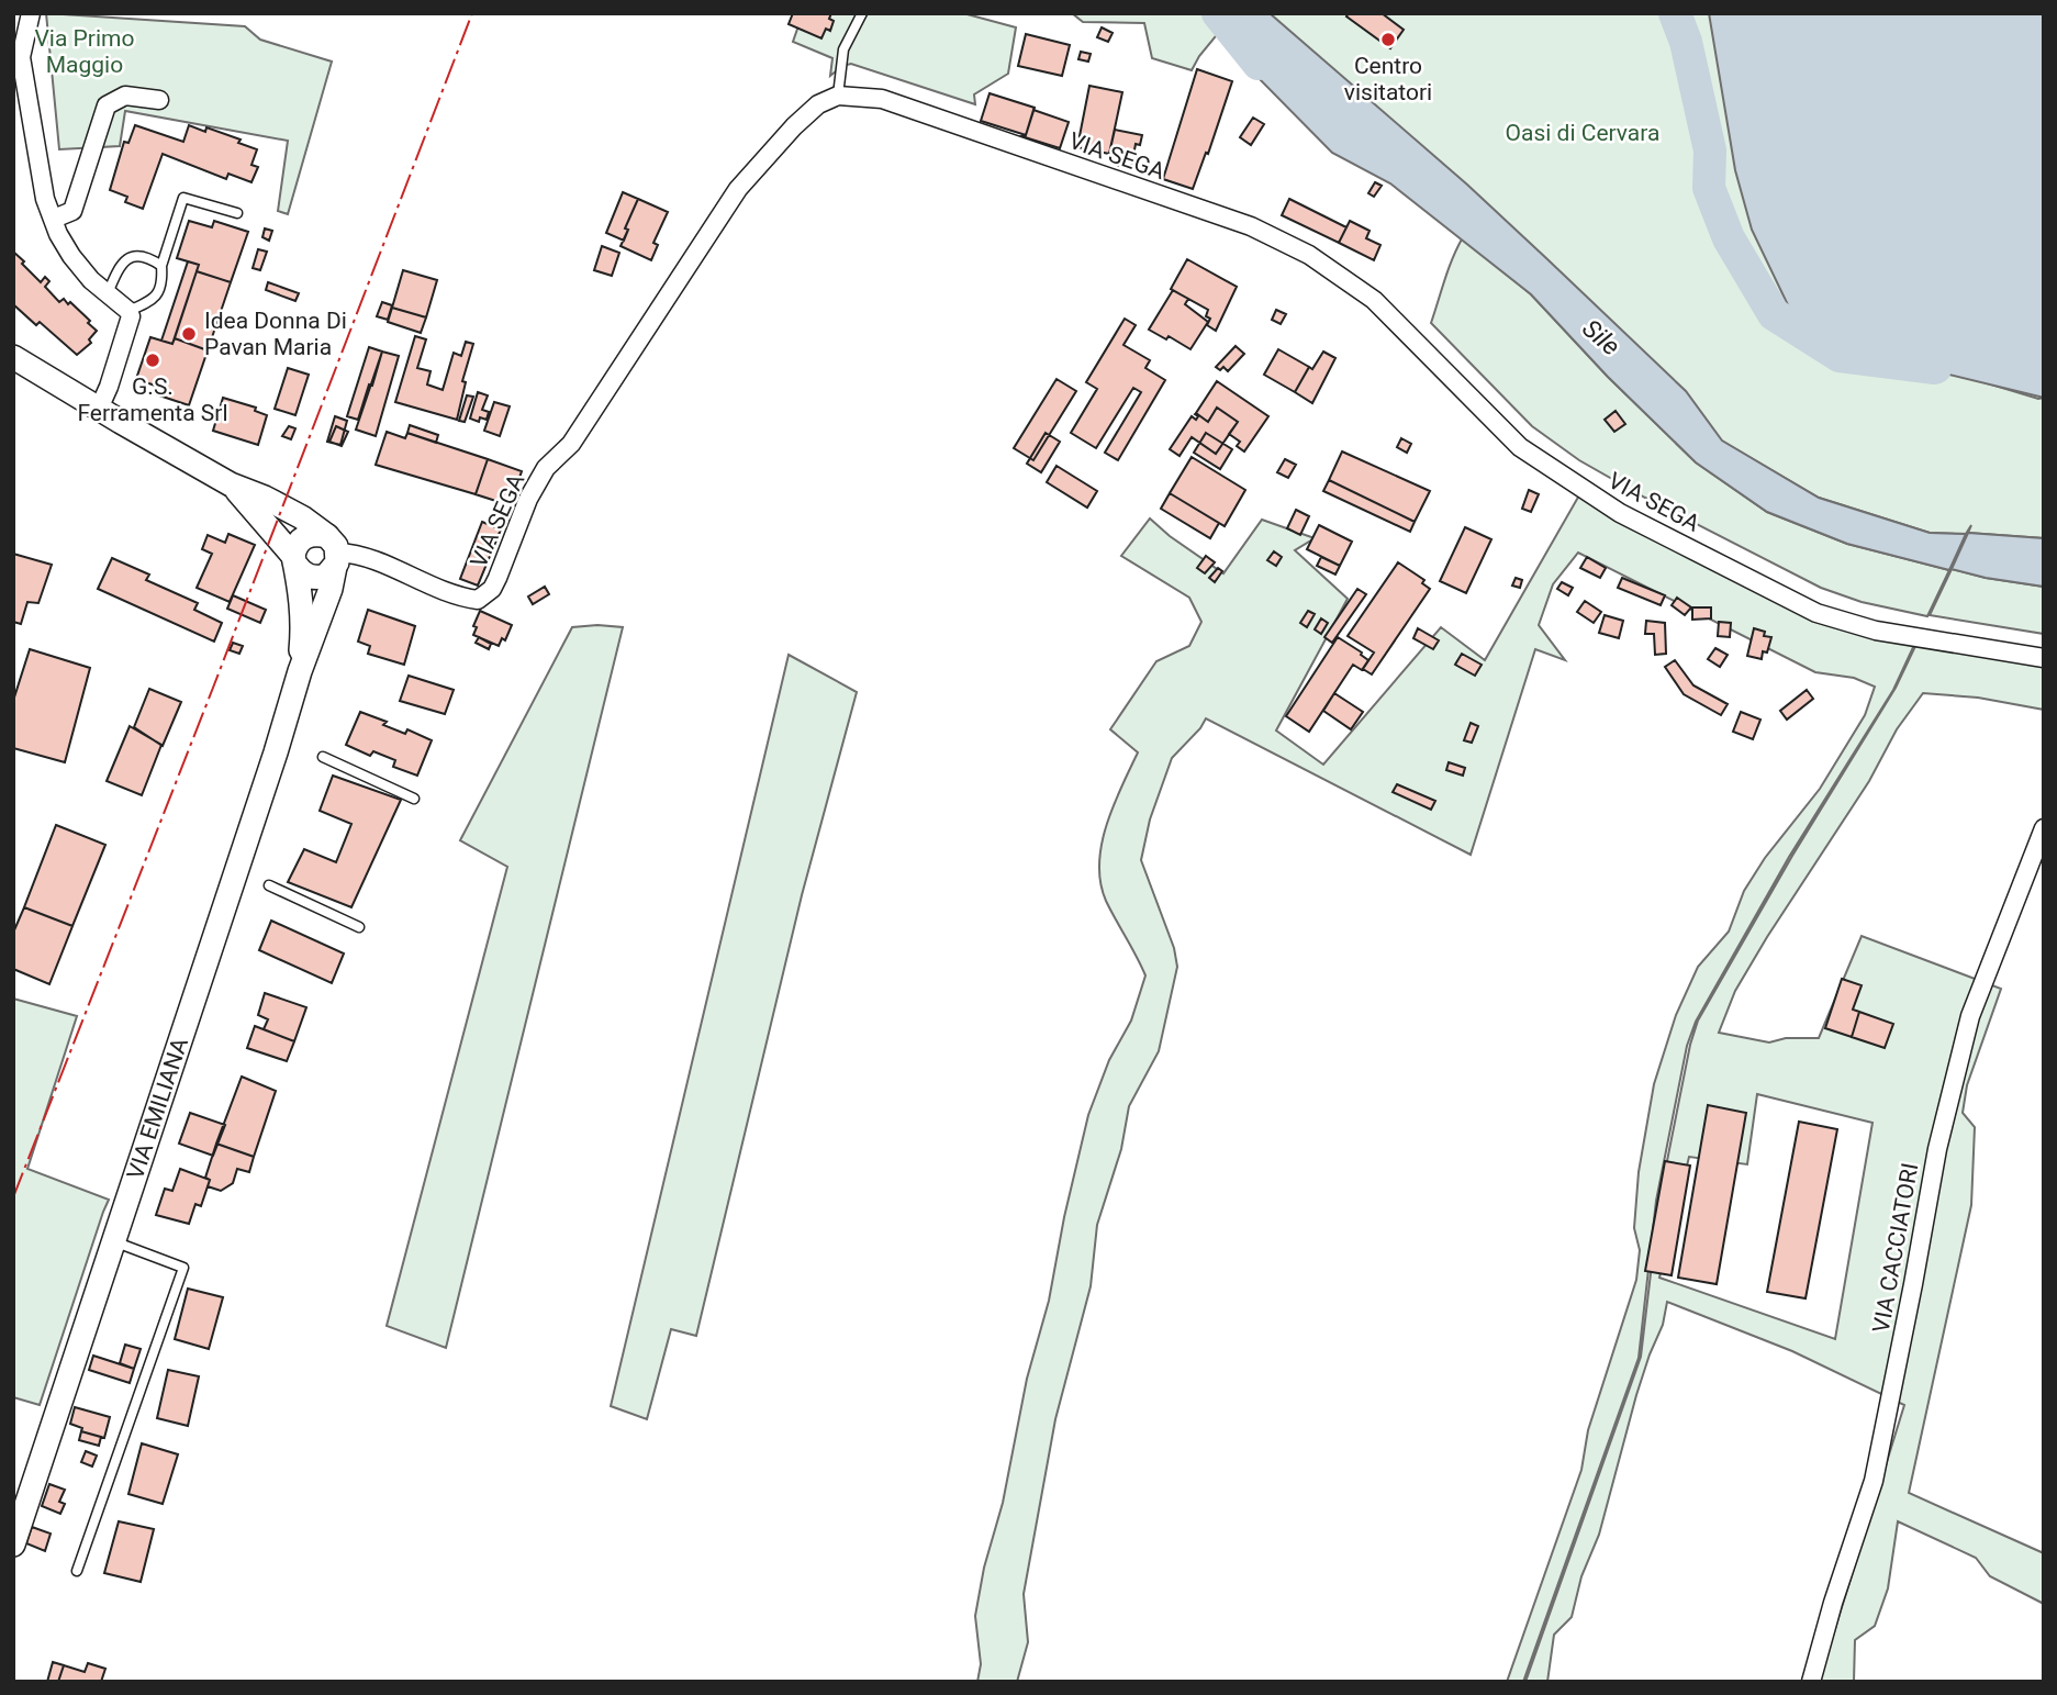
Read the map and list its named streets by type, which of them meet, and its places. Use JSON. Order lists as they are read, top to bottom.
{
  "streets": {
    "main road": ["VIA EMILIANA"],
    "street": ["VIA SEGA", "VIA CACCIATORI"]
  },
  "crossings": [
    ["VIA SEGA", "VIA EMILIANA"]
  ],
  "water": ["Sile"],
  "parks": ["Via Primo Maggio", "Oasi di Cervara"],
  "places": ["Centro visitatori", "Idea Donna Di Pavan Maria", "G.S. Ferramenta Srl"]
}
